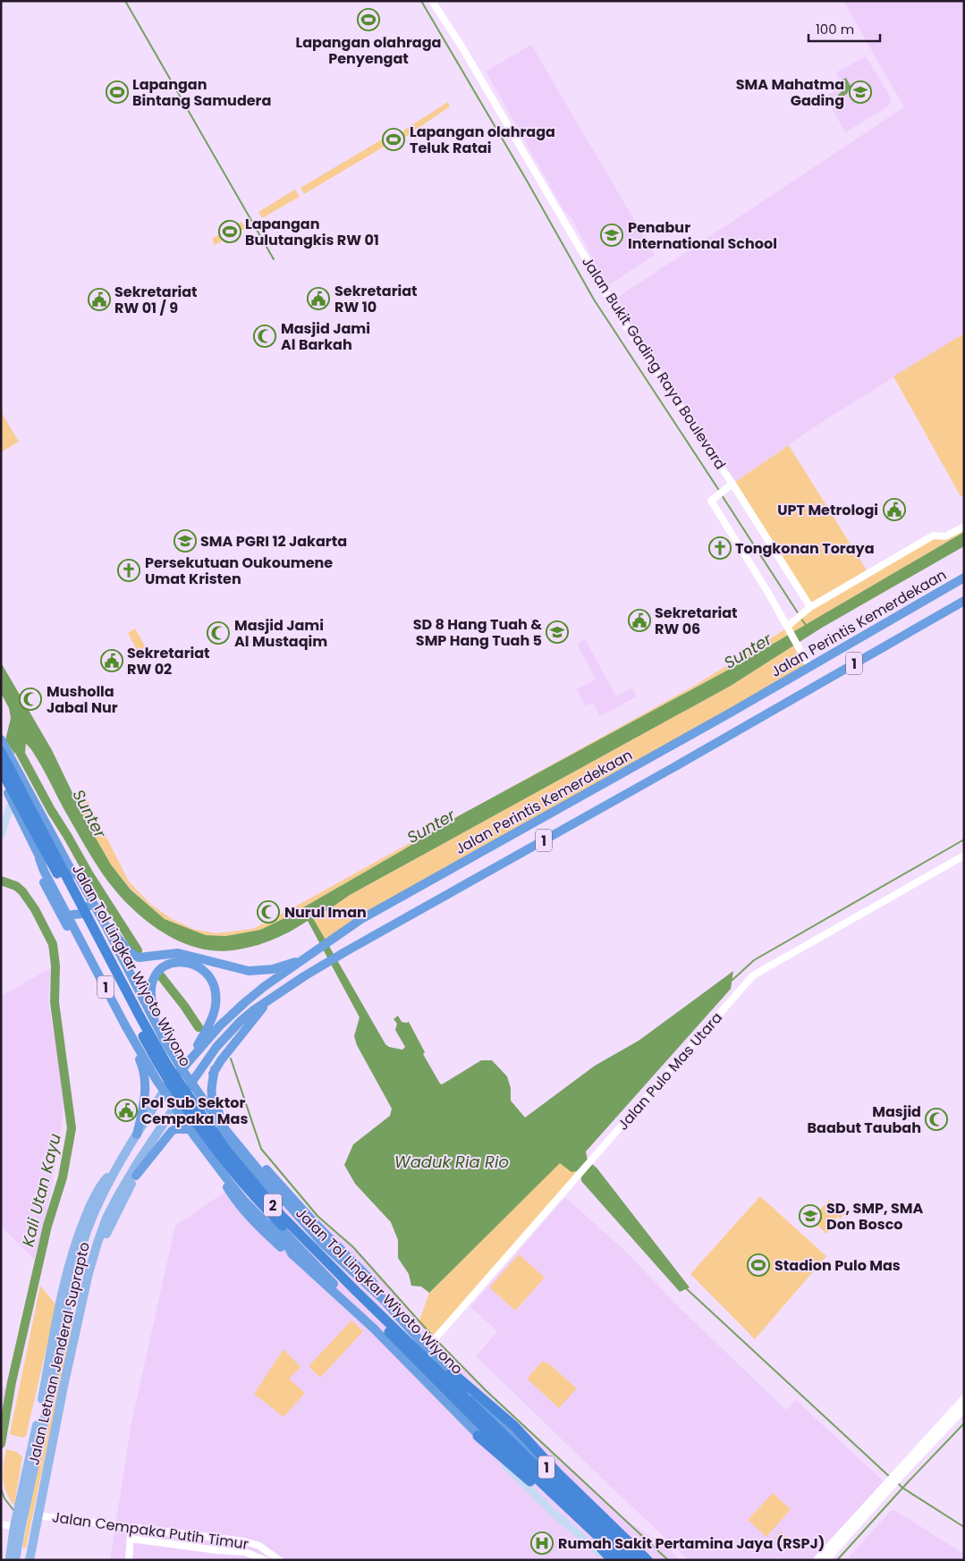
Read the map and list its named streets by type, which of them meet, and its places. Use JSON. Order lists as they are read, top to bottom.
{
  "streets": {
    "highway": [
      "Jalan Perintis Kemerdekaan",
      "1",
      "Jalan Tol Lingkar Wiyoto Wiyono",
      "2"
    ],
    "main road": ["Jalan Letnan Jenderal Suprapto"],
    "street": ["Jalan Bukit Gading Raya Boulevard", "Jalan Pulo Mas Utara", "Jalan Cempaka Putih Timur"]
  },
  "crossings": [
    ["1", "Jalan Tol Lingkar Wiyoto Wiyono"],
    ["1", "Jalan Pulo Mas Utara"],
    ["1", "Jalan Letnan Jenderal Suprapto"],
    ["Jalan Letnan Jenderal Suprapto", "Jalan Cempaka Putih Timur"]
  ],
  "water": ["Sunter", "Waduk Ria Rio", "Kali Utan Kayu"],
  "places": {
    "sports": [
      "Lapangan olahraga Penyengat",
      "Lapangan Bintang Samudera",
      "Lapangan olahraga Teluk Ratai",
      "Lapangan Bulutangkis RW 01",
      "Stadion Pulo Mas"
    ],
    "school or university": [
      "SMA Mahatma Gading",
      "Penabur International School",
      "SMA PGRI 12 Jakarta",
      "SD 8 Hang Tuah & SMP Hang Tuah 5",
      "SD, SMP, SMA Don Bosco"
    ],
    "public building": [
      "Sekretariat RW 10",
      "Sekretariat RW 01 / 9",
      "UPT Metrologi",
      "Sekretariat RW 06",
      "Sekretariat RW 02",
      "Pol Sub Sektor Cempaka Mas"
    ],
    "mosque": [
      "Masjid Jami Al Barkah",
      "Masjid Jami Al Mustaqim",
      "Musholla Jabal Nur",
      "Nurul Iman",
      "Masjid Baabut Taubah"
    ],
    "church": ["Tongkonan Toraya", "Persekutuan Oukoumene Umat Kristen"],
    "hospital": ["Rumah Sakit Pertamina Jaya (RSPJ)"]
  },
  "scale_bar": "100 m"
}
